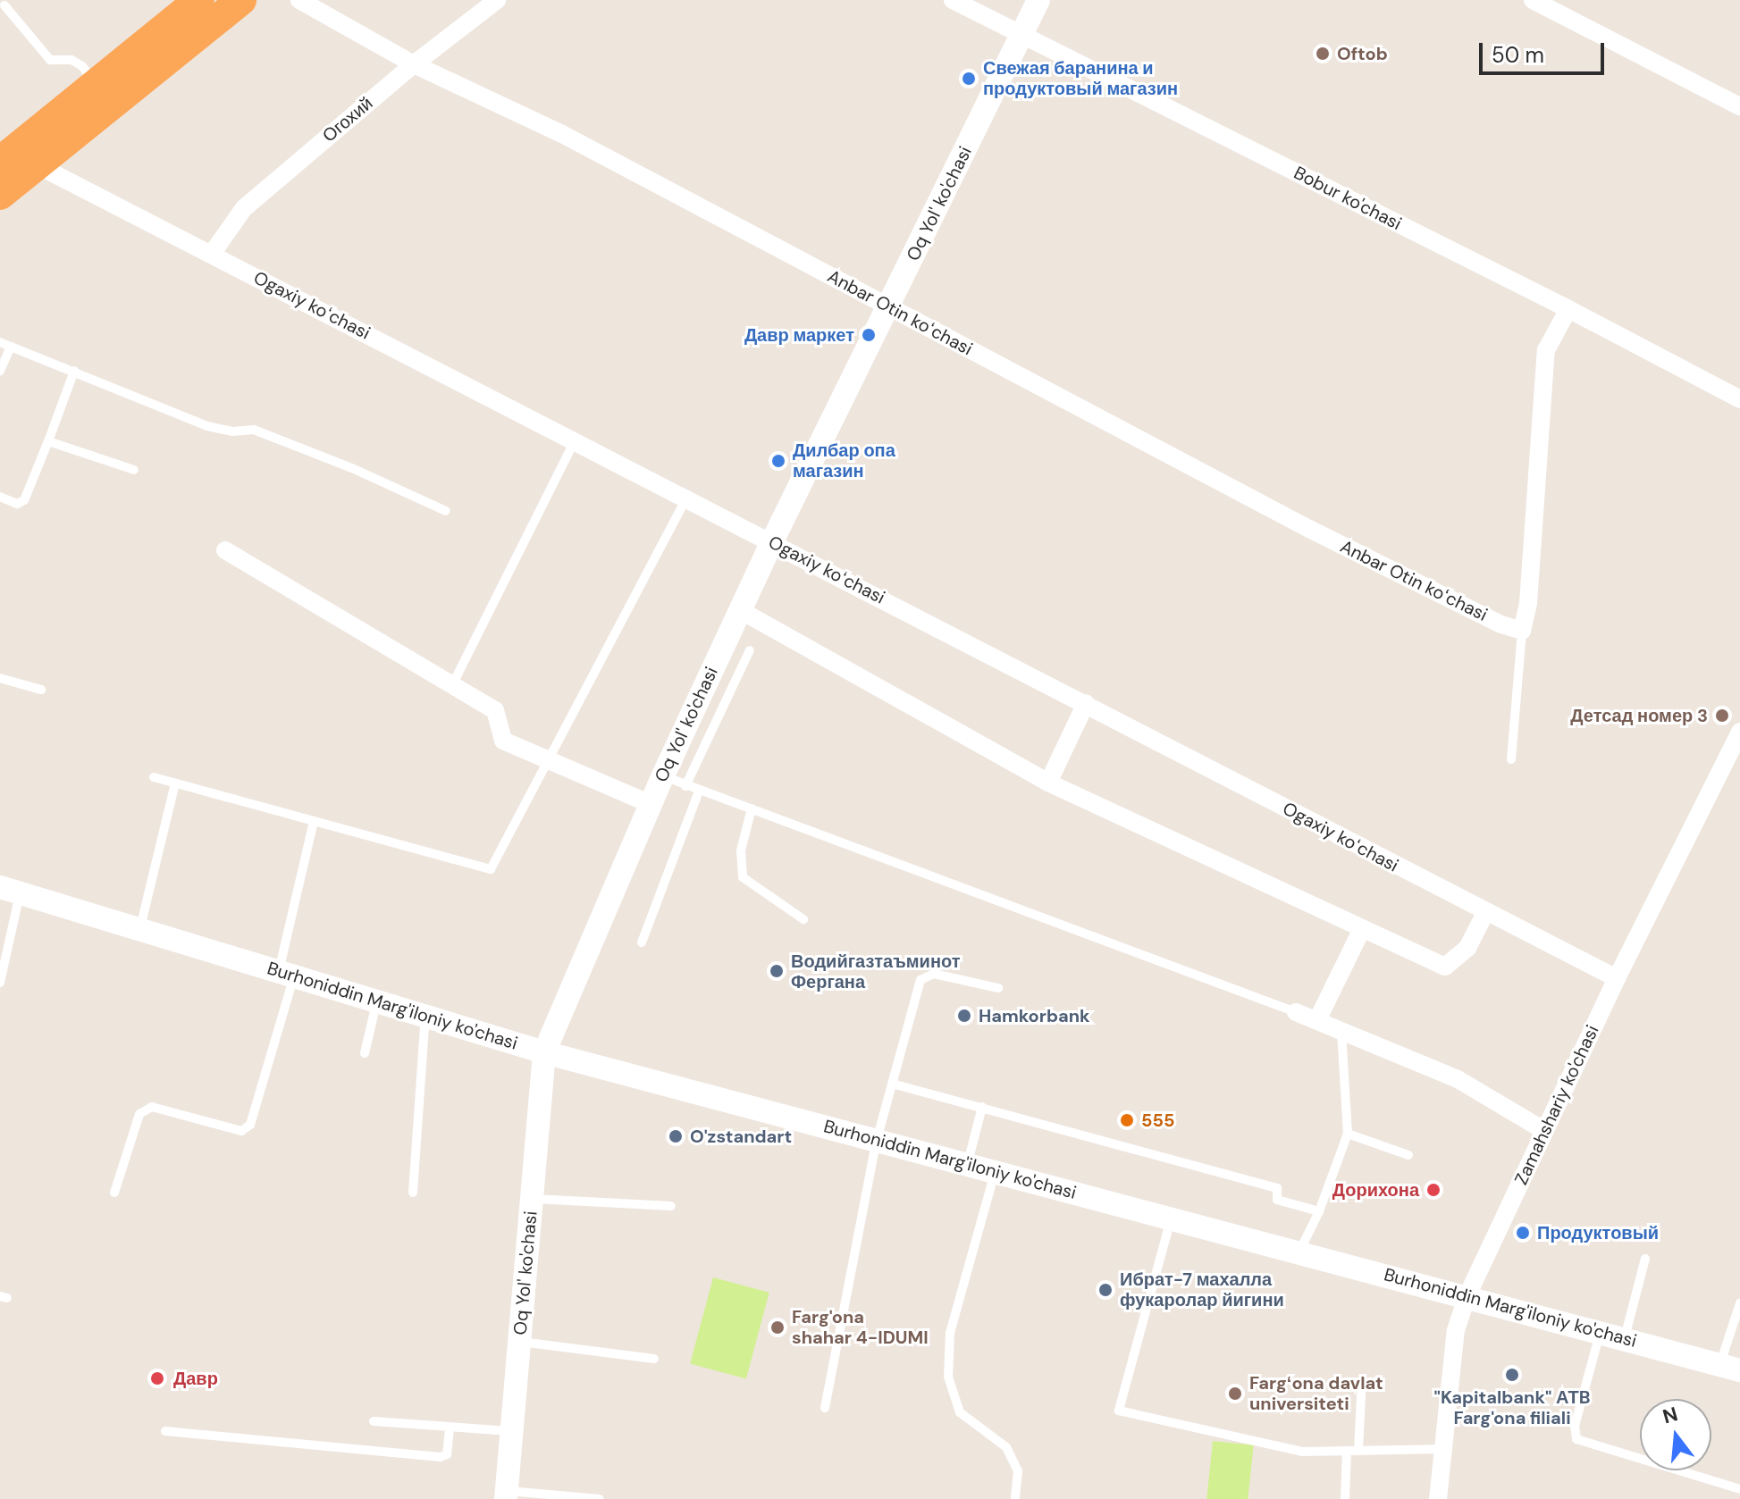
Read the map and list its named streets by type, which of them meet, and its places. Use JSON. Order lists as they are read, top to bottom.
{
  "streets": {
    "street": [
      "Огохий",
      "Bobur ko'chasi",
      "Oq Yol' ko'chasi",
      "Ogaxiy koʻchasi",
      "Anbar Otin koʻchasi",
      "Burhoniddin Marg'iloniy ko'chasi",
      "Zamahshariy ko'chasi"
    ]
  },
  "crossings": [
    ["Огохий", "Ogaxiy koʻchasi"],
    ["Огохий", "Anbar Otin koʻchasi"],
    ["Bobur ko'chasi", "Oq Yol' ko'chasi"],
    ["Oq Yol' ko'chasi", "Ogaxiy koʻchasi"],
    ["Oq Yol' ko'chasi", "Anbar Otin koʻchasi"],
    ["Oq Yol' ko'chasi", "Burhoniddin Marg'iloniy ko'chasi"],
    ["Ogaxiy koʻchasi", "Zamahshariy ko'chasi"],
    ["Burhoniddin Marg'iloniy ko'chasi", "Zamahshariy ko'chasi"]
  ],
  "places": [
    "Oftob",
    "Свежая баранина и продуктовый магазин",
    "Давр маркет",
    "Дилбар опа магазин",
    "Детсад номер 3",
    "Водийгазтаъминот Фергана",
    "Hamkorbank",
    "555",
    "O'zstandart",
    "Дорихона",
    "Продуктовый",
    "Ибрат-7 махалла фукаролар йигини",
    "Farg'ona shahar 4-IDUMI",
    "\"Kapitalbank\" АТB Farg'ona filiali",
    "Давр",
    "Fargʻona davlat universiteti"
  ],
  "scale_bar": "50 m",
  "north": "top"
}
